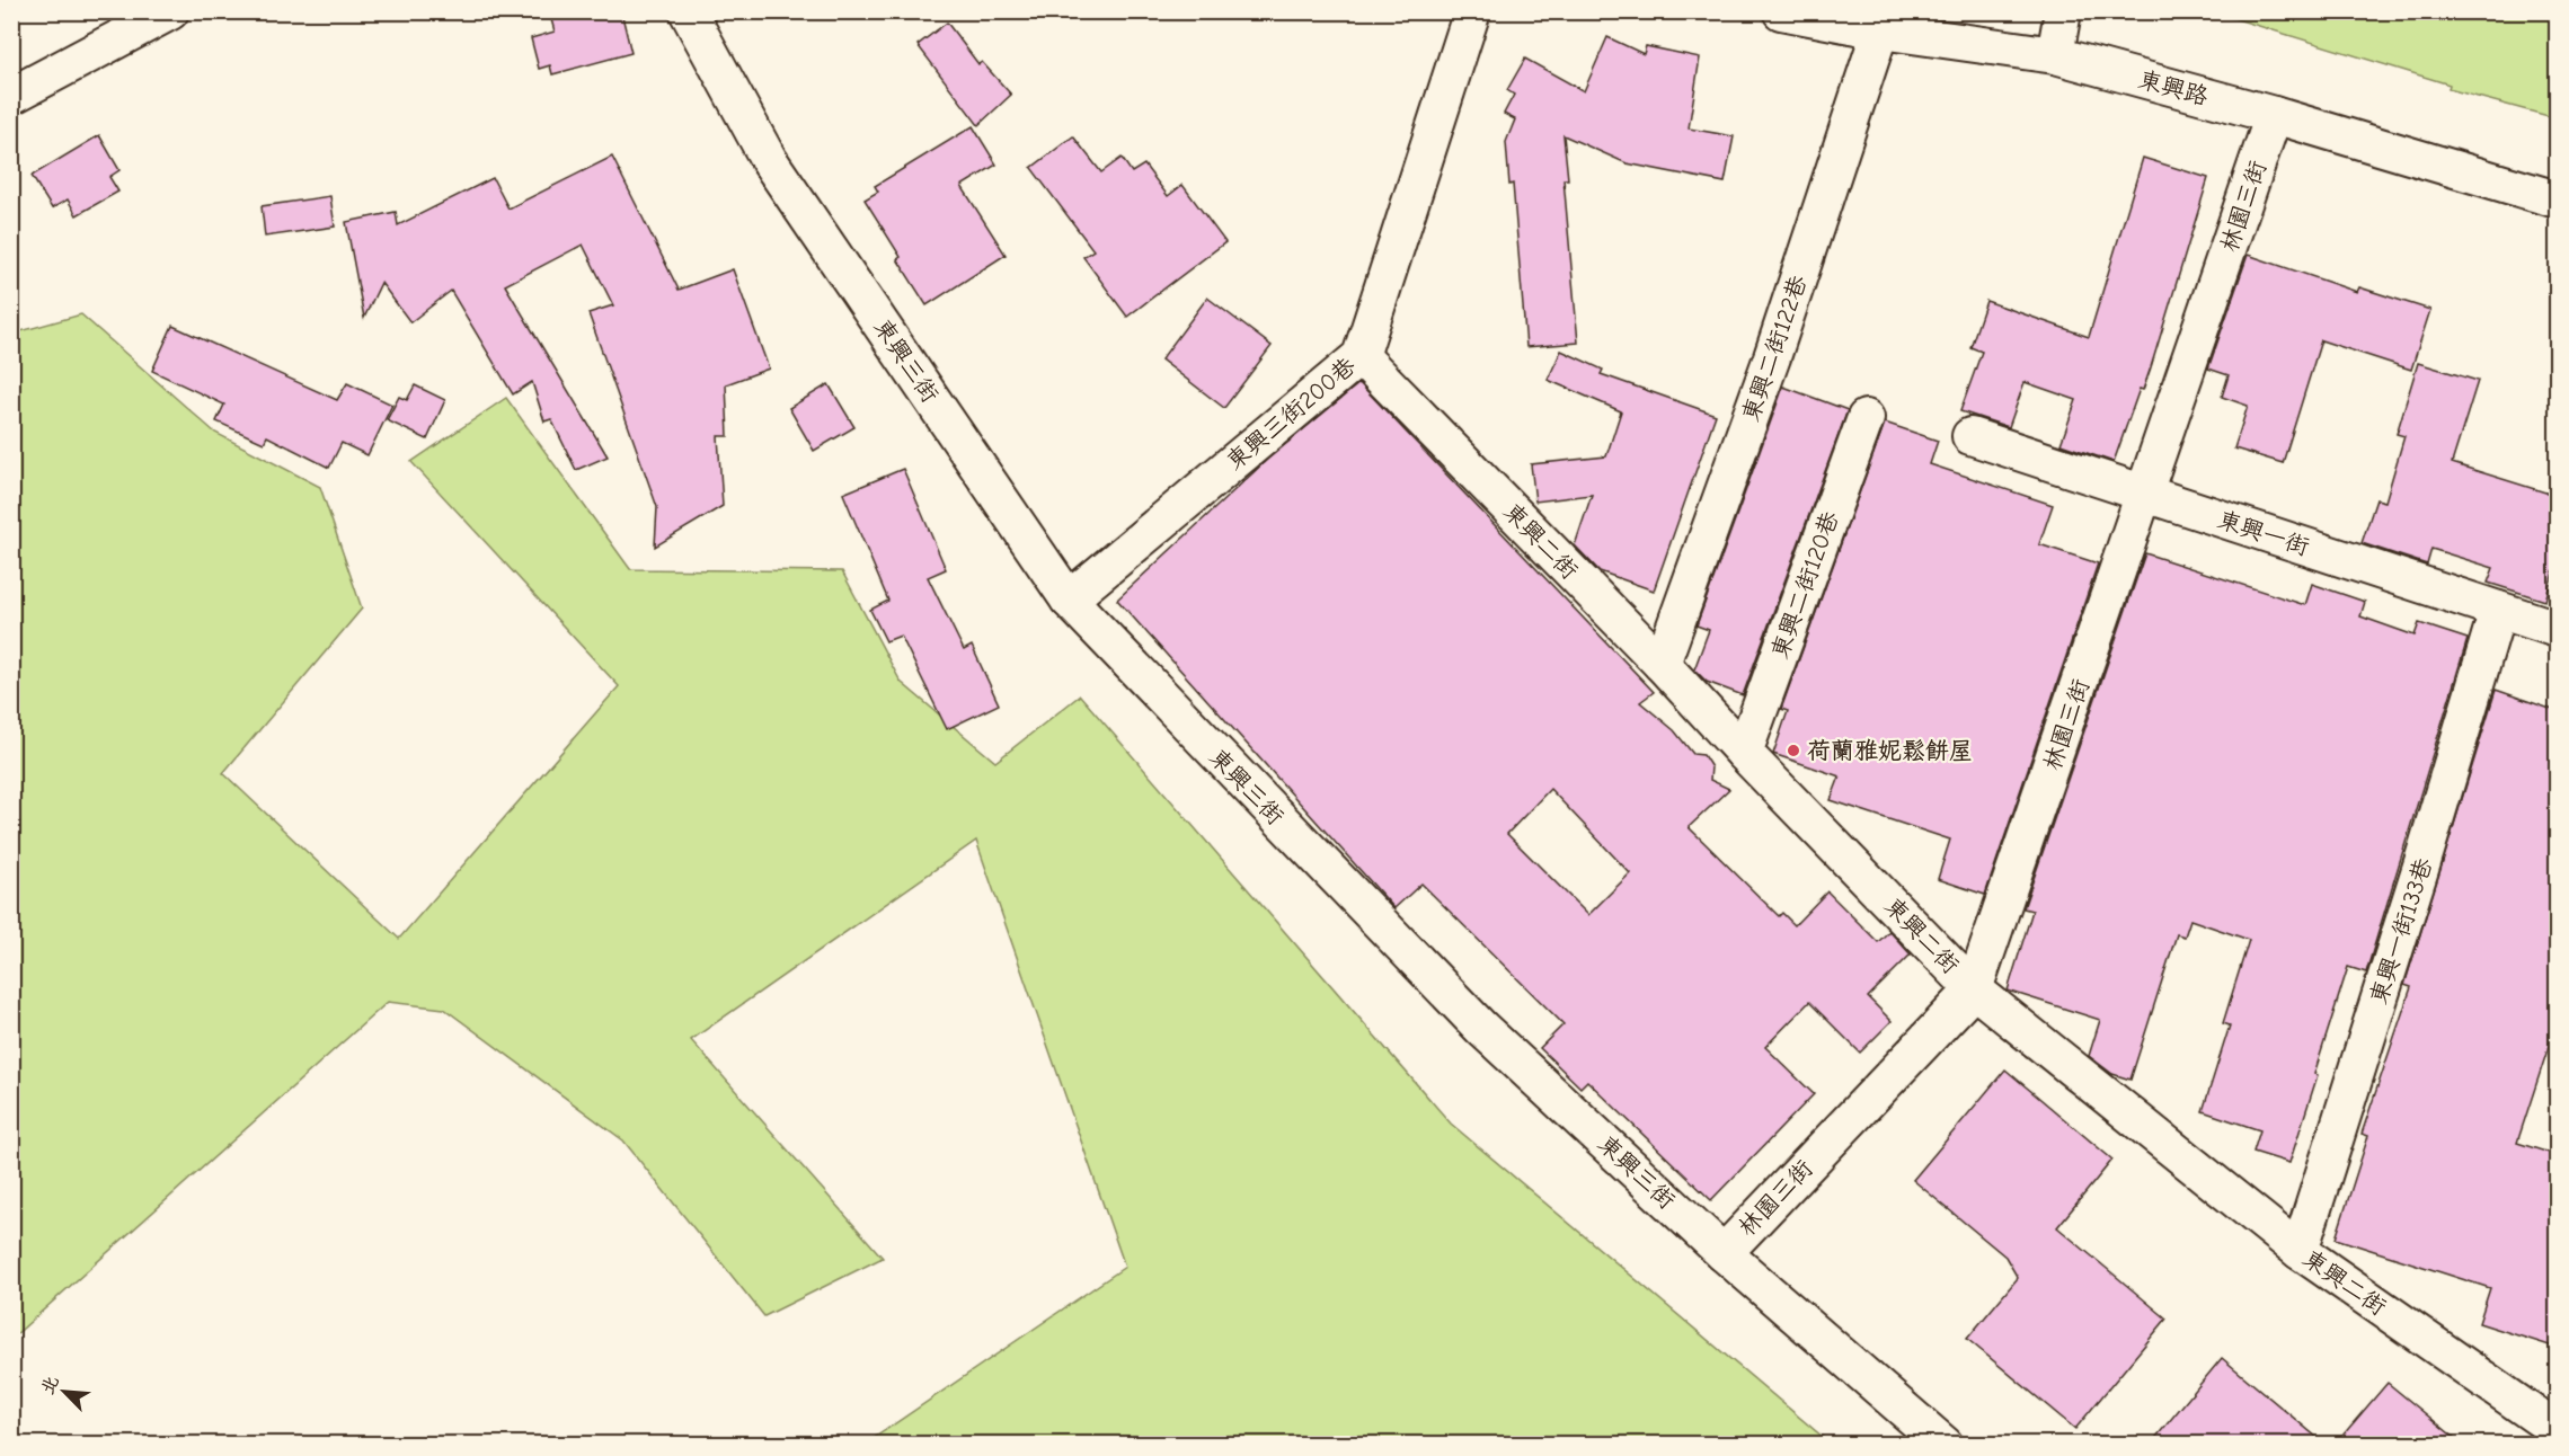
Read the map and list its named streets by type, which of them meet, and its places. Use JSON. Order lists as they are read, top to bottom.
{
  "streets": {
    "street": [
      "東興路",
      "林園三街",
      "東興二街122巷",
      "東興三街",
      "東興三街200巷",
      "東興一街",
      "東興二街",
      "東興二街120巷",
      "東興一街133巷"
    ]
  },
  "crossings": [
    ["東興路", "林園三街"],
    ["東興路", "東興二街122巷"],
    ["林園三街", "東興三街"],
    ["林園三街", "東興一街"],
    ["林園三街", "東興二街"],
    ["東興二街122巷", "東興二街"],
    ["東興三街", "東興三街200巷"],
    ["東興三街200巷", "東興二街"],
    ["東興一街", "東興一街133巷"],
    ["東興二街", "東興二街120巷"],
    ["東興二街", "東興一街133巷"]
  ],
  "places": ["荷蘭雅妮鬆餅屋"],
  "north": "top left"
}
